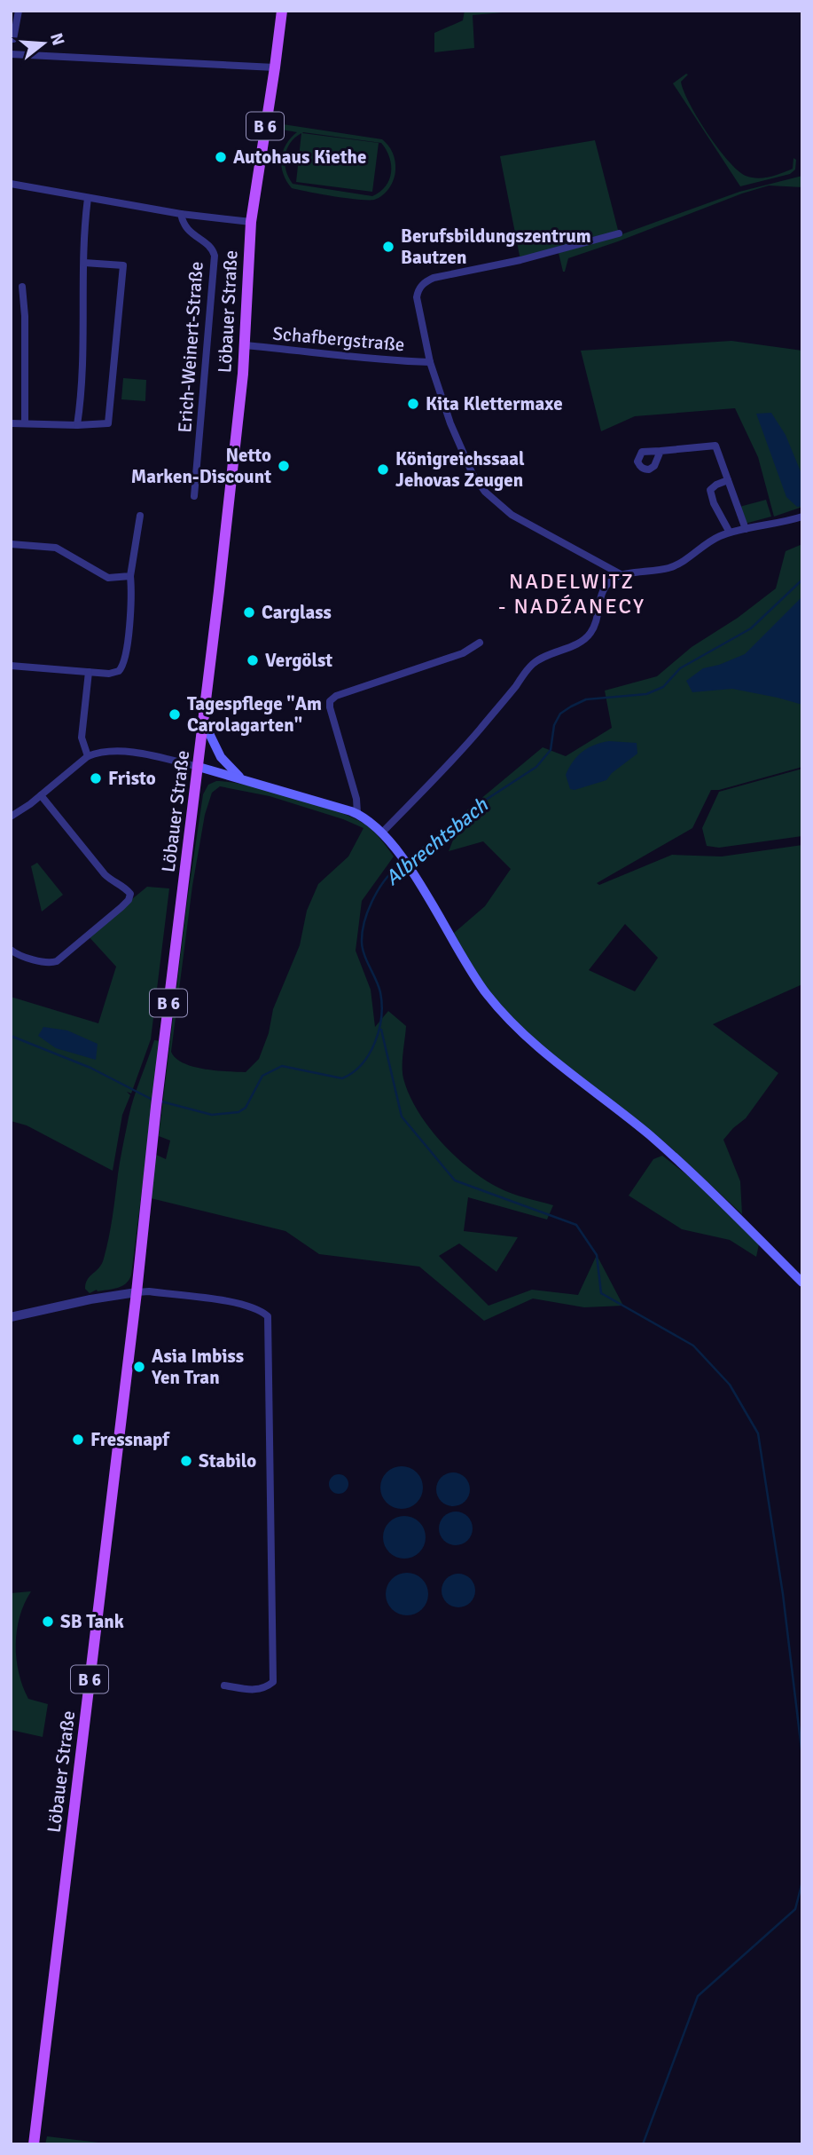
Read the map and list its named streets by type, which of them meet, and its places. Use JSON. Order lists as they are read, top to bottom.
{
  "streets": {
    "main road": ["B 6", "Löbauer Straße"],
    "street": ["Schafbergstraße", "Erich-Weinert-Straße"]
  },
  "crossings": [
    ["B 6", "Löbauer Straße"],
    ["Löbauer Straße", "Schafbergstraße"]
  ],
  "districts": ["NADELWITZ - NADŹANECY"],
  "water": ["Albrechtsbach"],
  "places": [
    "Autohaus Kiethe",
    "Berufsbildungszentrum Bautzen",
    "Kita Klettermaxe",
    "Netto Marken-Discount",
    "Königreichssaal Jehovas Zeugen",
    "Carglass",
    "Vergölst",
    "Tagespflege \"Am Carolagarten\"",
    "Fristo",
    "Asia Imbiss Yen Tran",
    "Fressnapf",
    "Stabilo",
    "SB Tank"
  ],
  "north": "right"
}
